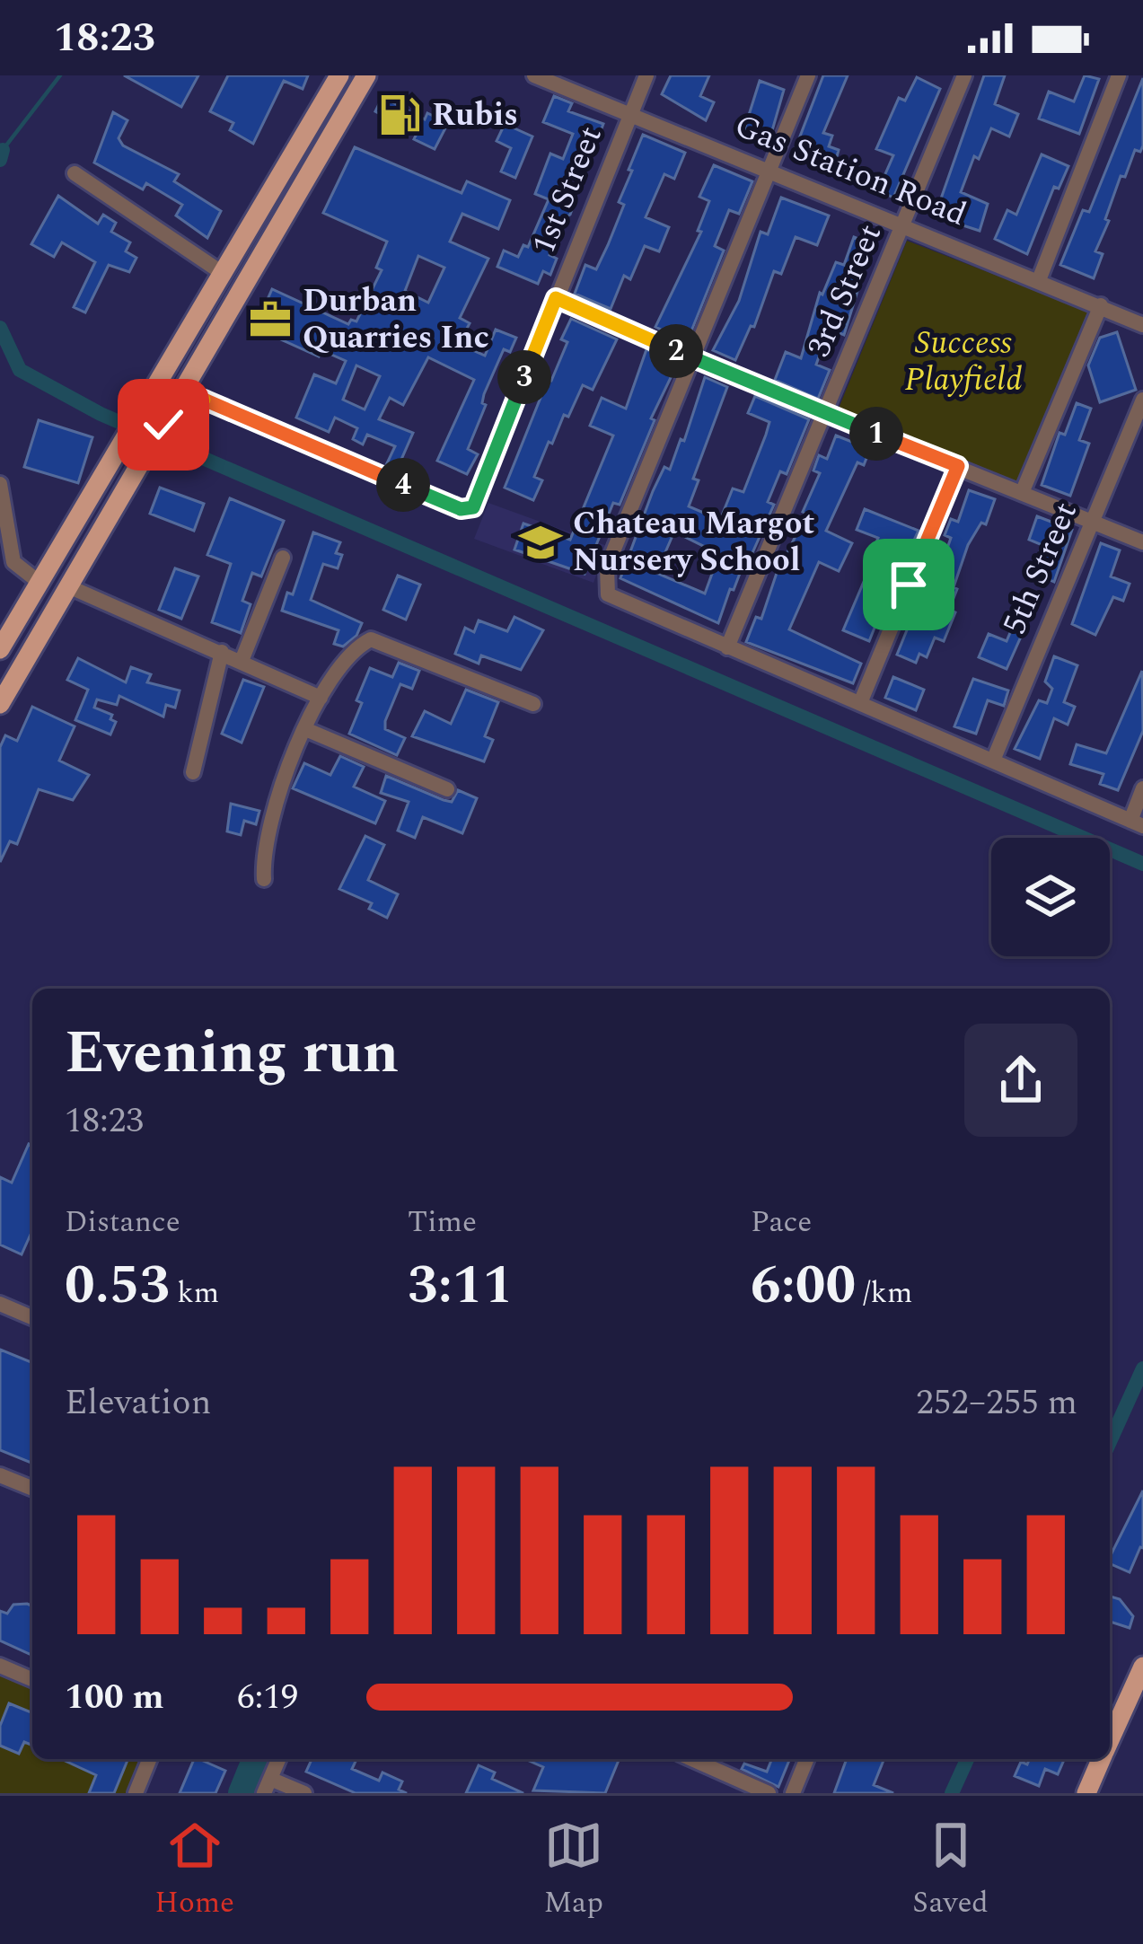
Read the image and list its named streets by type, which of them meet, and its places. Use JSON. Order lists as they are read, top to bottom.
{
  "streets": {
    "street": [
      "Gas Station Road",
      "1st Street",
      "3rd Street",
      "5th Street"
    ]
  },
  "crossings": [
    ["Gas Station Road", "1st Street"],
    ["Gas Station Road", "3rd Street"]
  ],
  "parks": ["Success Playfield"],
  "places": {
    "fuel station": ["Rubis"],
    "office": ["Durban Quarries Inc"],
    "school or university": ["Chateau Margot Nursery School"]
  },
  "page": {
    "status": "18:23",
    "pins": [
      "2",
      "3",
      "1",
      "4"
    ],
    "heading": ["Evening run", "18:23"],
    "stats": [
      ["Distance", "0.53 km"],
      ["Time", "3:11"],
      ["Pace", "6:00 /km"]
    ],
    "chart": ["Elevation", "252–255 m"],
    "list": [
      {
        "name": "100 m",
        "note": "6:19"
      }
    ],
    "tabs": ["Home", "Map", "Saved"]
  }
}
